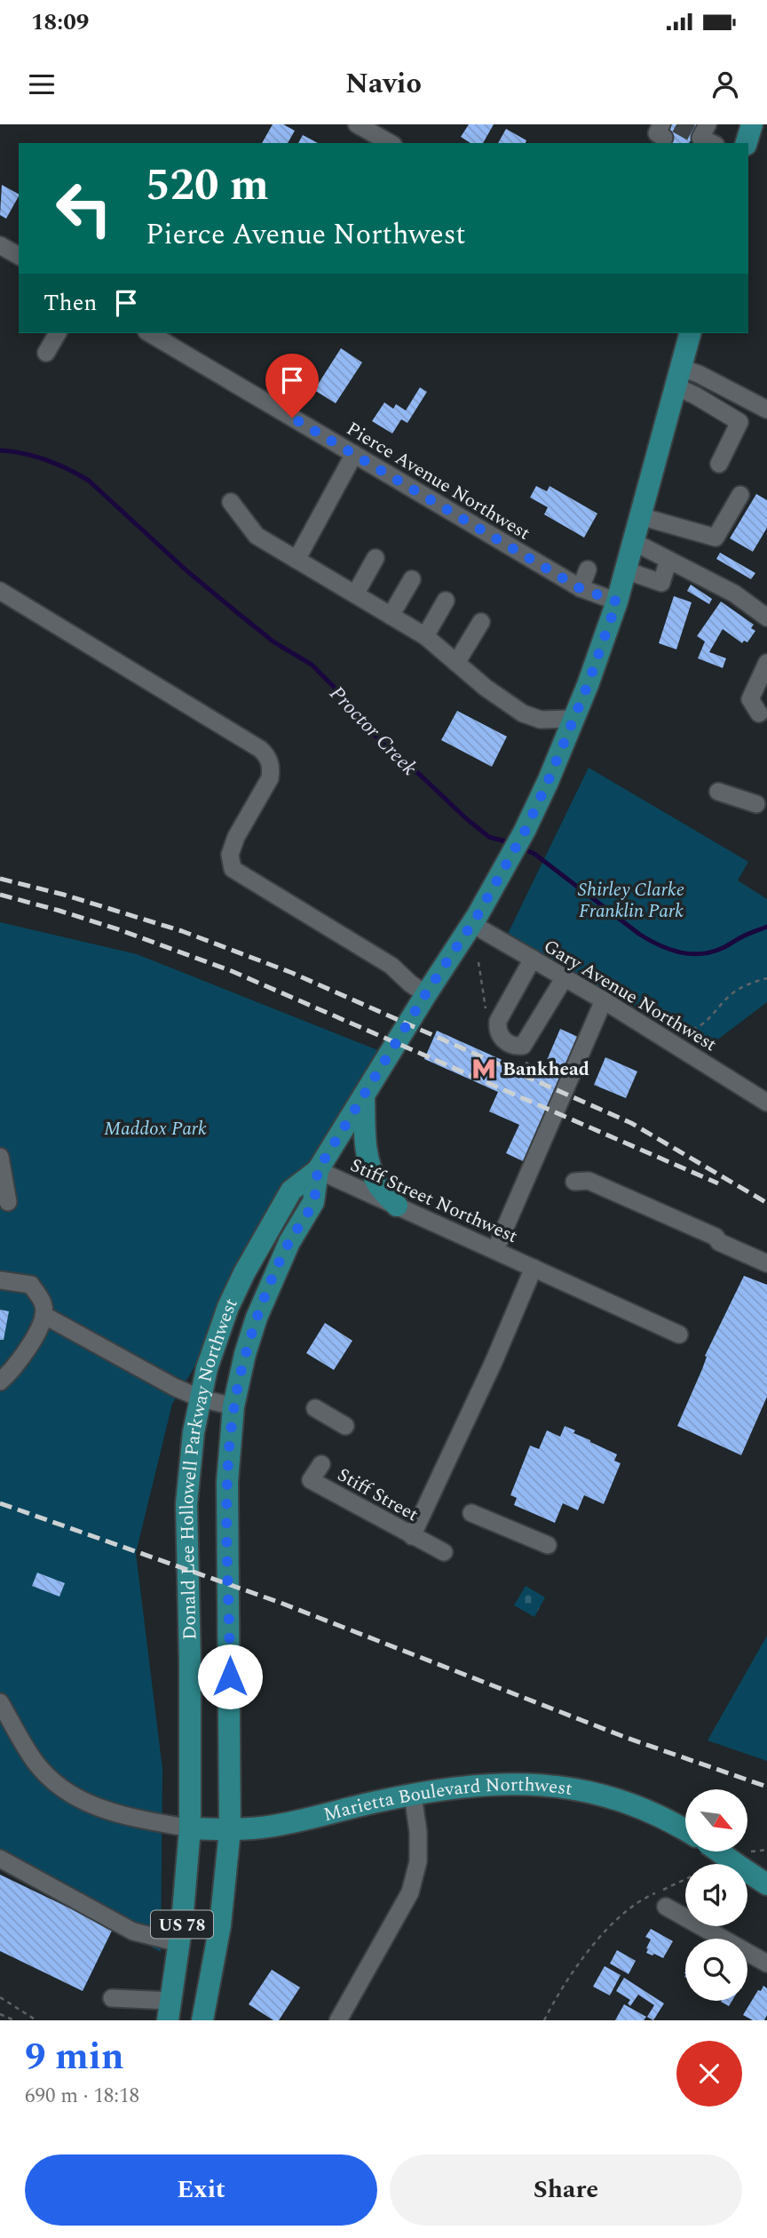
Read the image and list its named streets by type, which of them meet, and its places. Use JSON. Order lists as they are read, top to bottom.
{
  "streets": {
    "main road": ["Donald Lee Hollowell Parkway Northwest", "Marietta Boulevard Northwest", "US 78"],
    "street": [
      "Pierce Avenue Northwest",
      "Gary Avenue Northwest",
      "Stiff Street Northwest",
      "Stiff Street"
    ]
  },
  "crossings": [
    ["Pierce Avenue Northwest", "Donald Lee Hollowell Parkway Northwest"],
    ["Gary Avenue Northwest", "Donald Lee Hollowell Parkway Northwest"],
    ["Stiff Street Northwest", "Donald Lee Hollowell Parkway Northwest"],
    ["Donald Lee Hollowell Parkway Northwest", "Marietta Boulevard Northwest"]
  ],
  "water": ["Proctor Creek"],
  "parks": ["Shirley Clarke Franklin Park", "Maddox Park"],
  "places": {
    "metro station": ["Bankhead"]
  },
  "north": "bottom right",
  "page": {
    "status": "18:09",
    "header": "Navio",
    "turn": ["520 m", "Pierce Avenue Northwest"],
    "then": "Then",
    "heading": ["9 min", "690 m · 18:18"],
    "buttons": ["Exit", "Share"]
  }
}
